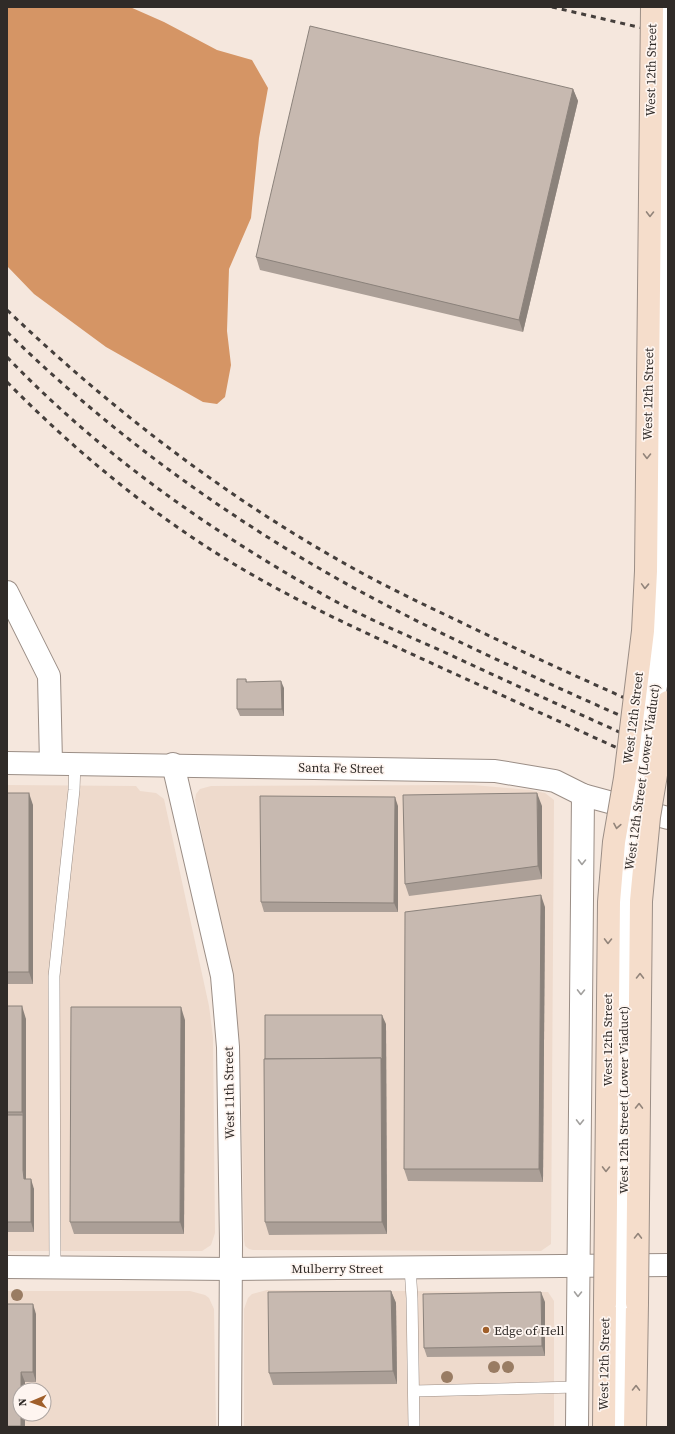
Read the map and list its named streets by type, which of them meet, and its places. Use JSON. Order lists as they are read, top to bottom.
{
  "streets": {
    "main road": ["West 12th Street"],
    "street": [
      "Santa Fe Street",
      "West 12th Street (Lower Viaduct)",
      "West 11th Street",
      "Mulberry Street"
    ]
  },
  "crossings": [
    ["West 12th Street", "Santa Fe Street"],
    ["West 12th Street", "Mulberry Street"],
    ["Santa Fe Street", "West 11th Street"],
    ["West 11th Street", "Mulberry Street"]
  ],
  "places": ["Edge of Hell"],
  "north": "left"
}
